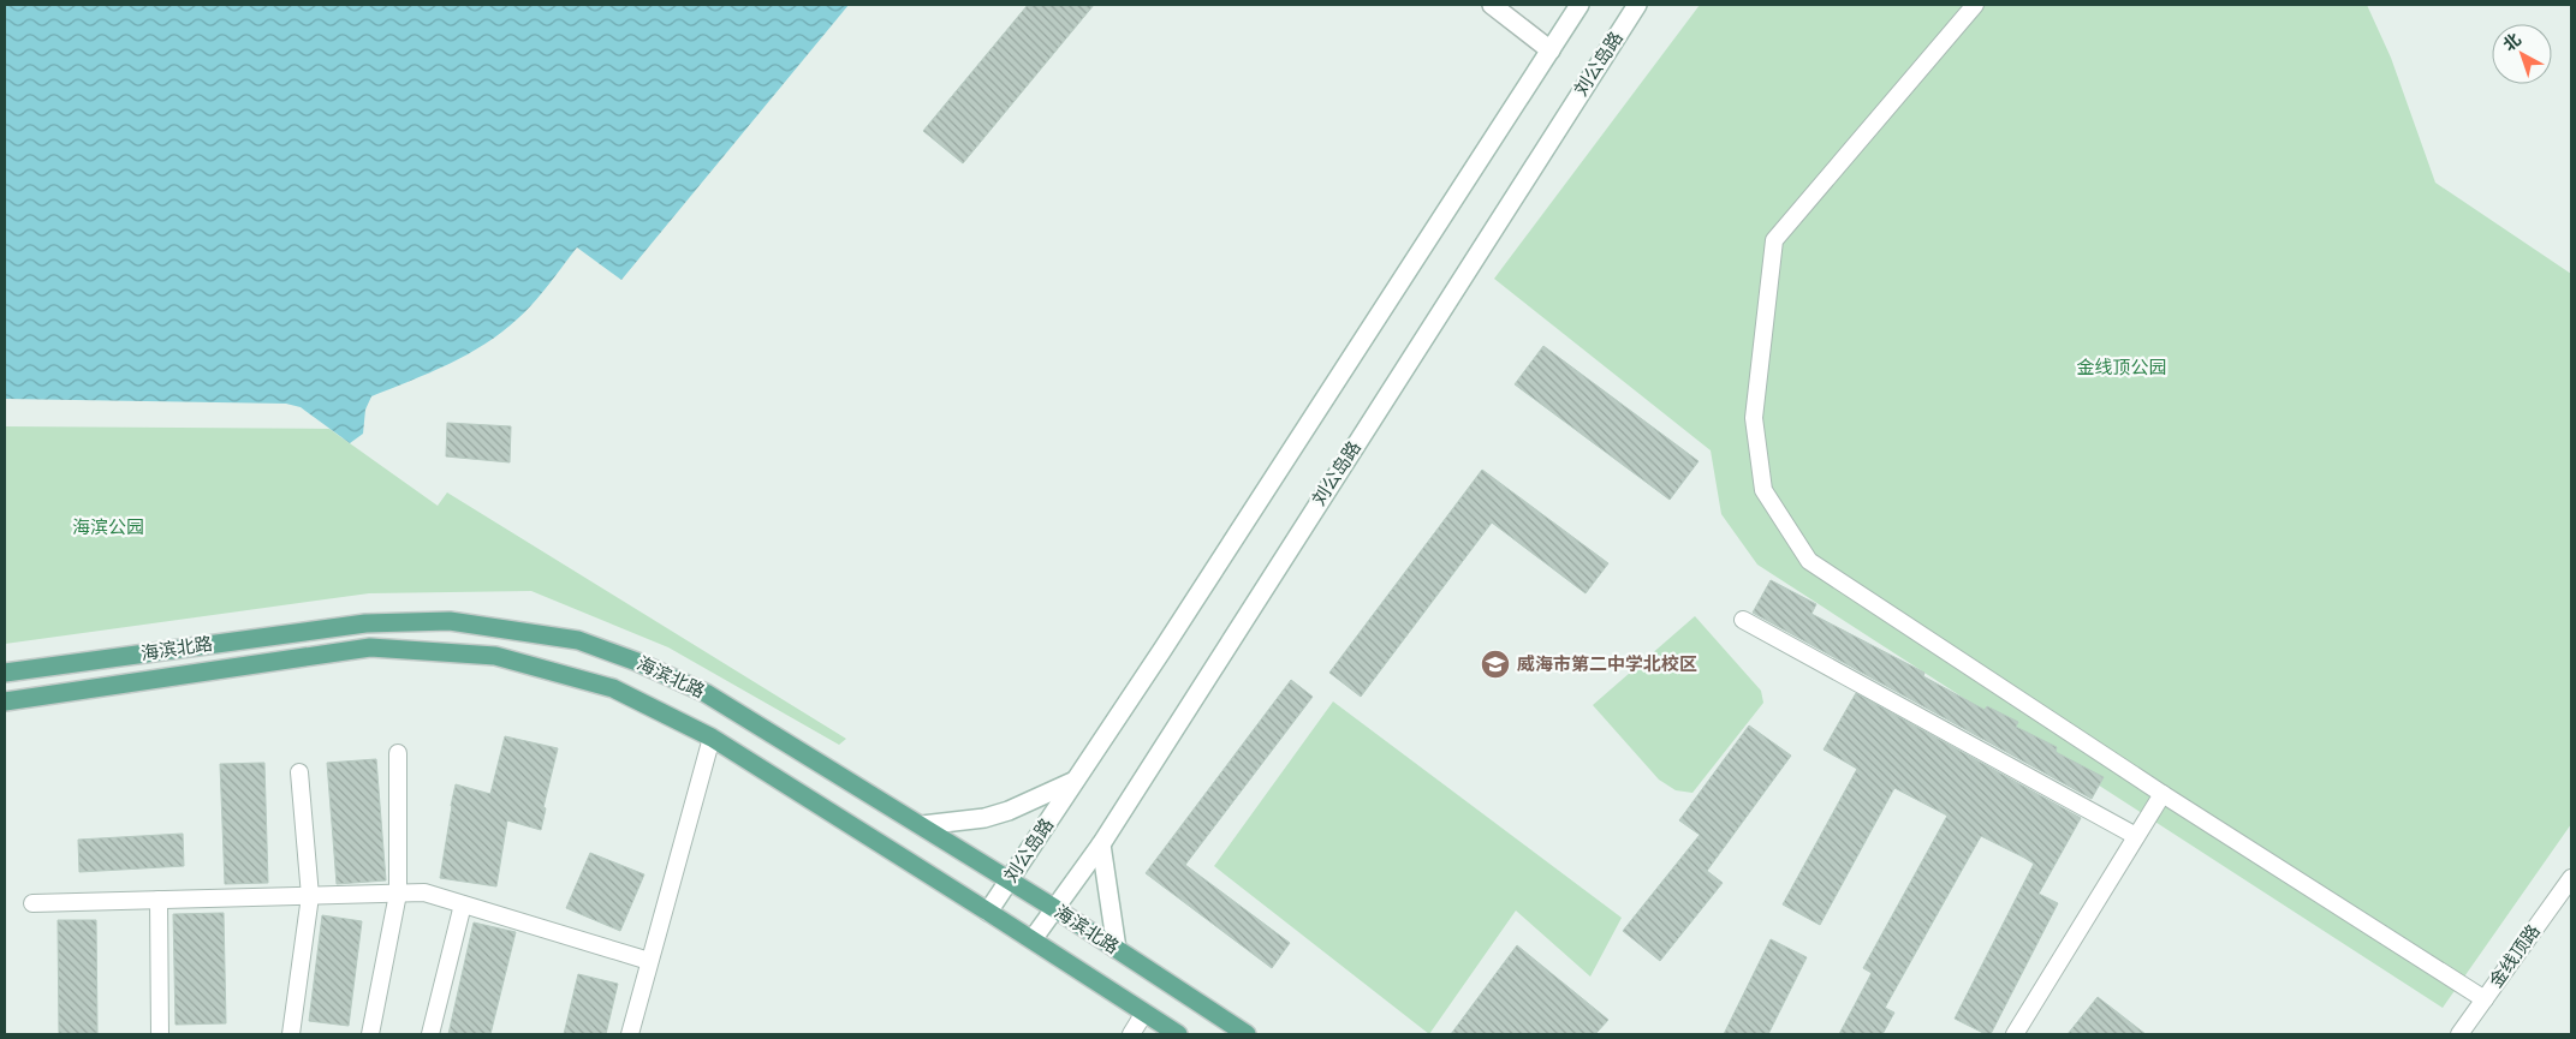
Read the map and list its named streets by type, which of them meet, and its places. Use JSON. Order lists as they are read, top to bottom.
{
  "streets": {
    "main road": ["刘公岛路", "海滨北路"],
    "street": ["金线顶路"]
  },
  "crossings": [
    ["刘公岛路", "海滨北路"]
  ],
  "parks": ["金线顶公园", "海滨公园"],
  "places": {
    "school or university": ["威海市第二中学北校区"]
  },
  "north": "top left"
}
